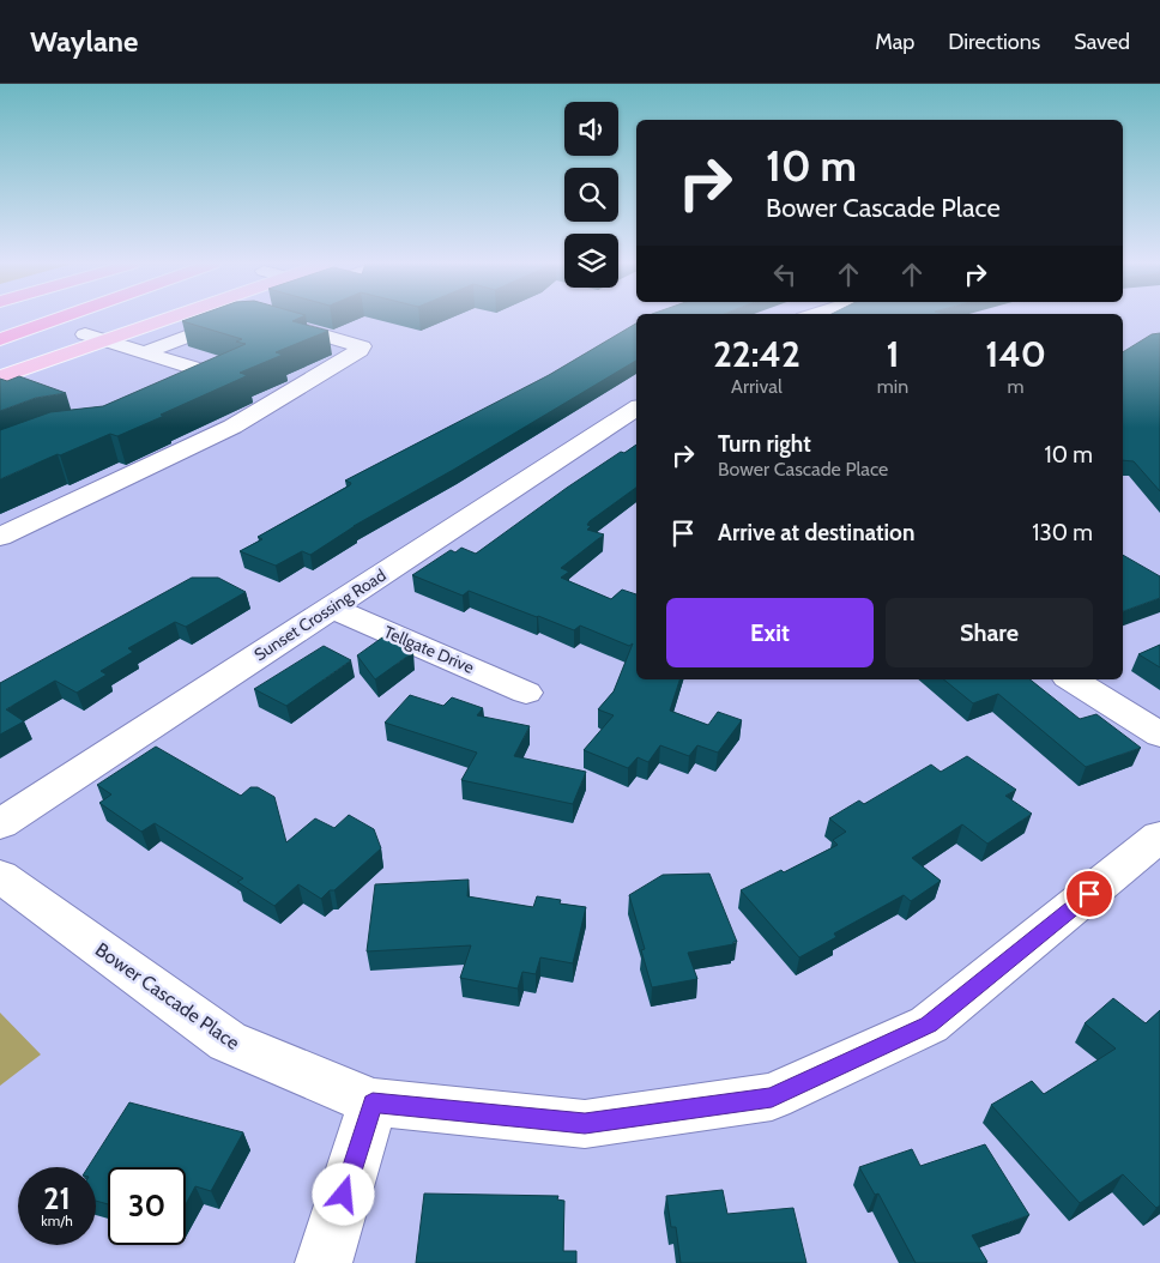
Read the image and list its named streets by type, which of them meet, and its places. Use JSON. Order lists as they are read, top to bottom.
{
  "streets": {
    "street": ["Sunset Crossing Road", "Tellgate Drive", "Bower Cascade Place"]
  },
  "crossings": [
    ["Sunset Crossing Road", "Tellgate Drive"]
  ],
  "page": {
    "header": "Waylane",
    "nav": ["Map", "Directions", "Saved"],
    "turn": ["10 m", "Bower Cascade Place"],
    "eta": [
      "22:42",
      "Arrival",
      "1",
      "min",
      "140",
      "m"
    ],
    "list": [
      {
        "name": "Turn right",
        "note": "Bower Cascade Place",
        "value": "10 m"
      },
      {
        "name": "Arrive at destination",
        "value": "130 m"
      }
    ],
    "buttons": ["Exit", "Share"],
    "speed": "21 km/h",
    "limit": "30"
  }
}
